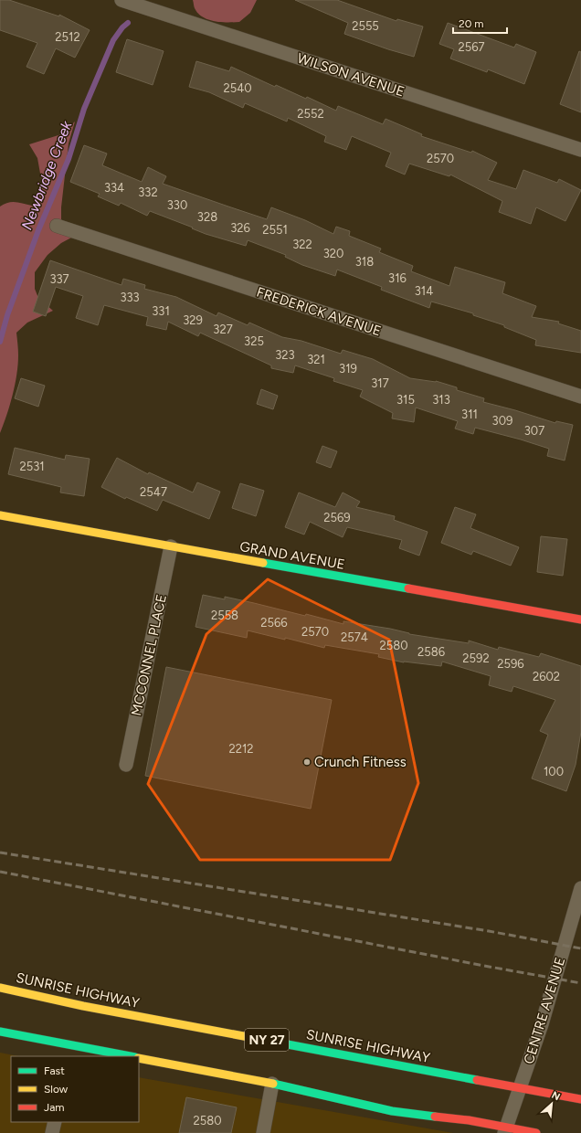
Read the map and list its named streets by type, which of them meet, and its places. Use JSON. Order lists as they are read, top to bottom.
{
  "streets": {
    "main road": ["GRAND AVENUE", "SUNRISE HIGHWAY", "NY 27"],
    "street": [
      "WILSON AVENUE",
      "FREDERICK AVENUE",
      "MCCONNEL PLACE",
      "CENTRE AVENUE"
    ]
  },
  "crossings": [
    ["GRAND AVENUE", "MCCONNEL PLACE"],
    ["SUNRISE HIGHWAY", "CENTRE AVENUE"]
  ],
  "water": ["Newbridge Creek"],
  "places": ["Crunch Fitness"],
  "house_numbers": [
    "2555",
    "2512",
    "2567",
    "2540",
    "2552",
    "2570",
    "334",
    "332",
    "330",
    "328",
    "326",
    "2551",
    "322",
    "320",
    "318",
    "316",
    "337",
    "314",
    "333",
    "331",
    "329",
    "327",
    "325",
    "323",
    "321",
    "319",
    "317",
    "315",
    "313",
    "311",
    "309",
    "307",
    "2531",
    "2547",
    "2569",
    "2558",
    "2566",
    "2570",
    "2574",
    "2580",
    "2586",
    "2592",
    "2596",
    "2602",
    "2212",
    "100",
    "2580"
  ],
  "legend": ["Fast", "Slow", "Jam"],
  "scale_bar": "20 m",
  "north": "top right"
}
